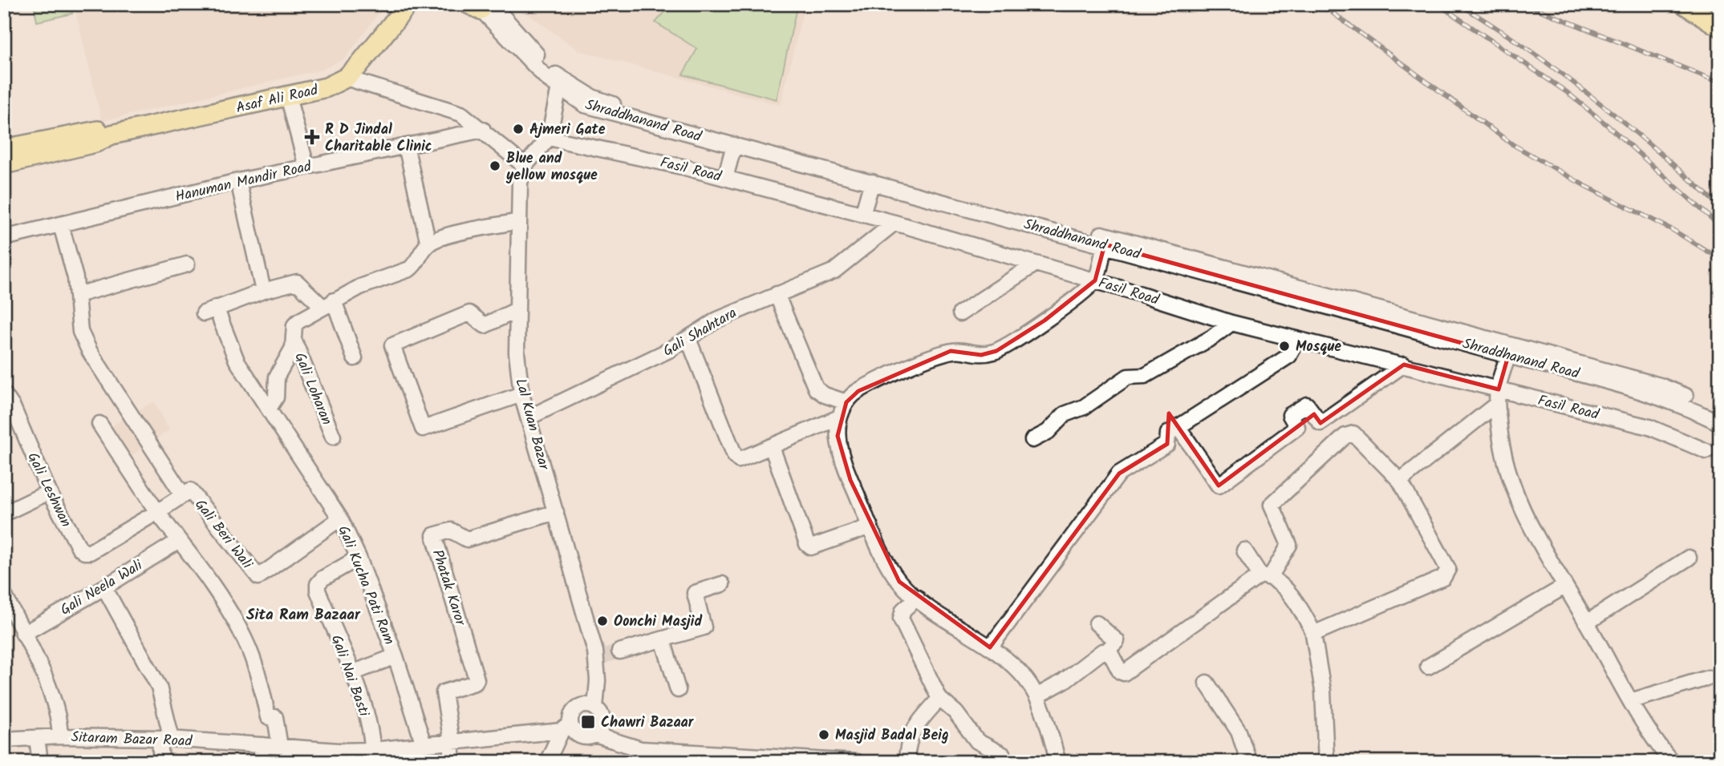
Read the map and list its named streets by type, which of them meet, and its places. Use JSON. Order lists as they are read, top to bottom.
{
  "streets": {
    "main road": ["Asaf Ali Road"],
    "street": [
      "Shraddhanand Road",
      "Fasil Road",
      "Hanuman Mandir Road",
      "Gali Shahtara",
      "Gali Loharan",
      "Lal Kuan Bazar",
      "Gali Leshwan",
      "Gali Beri Wali",
      "Gali Kucha Pati Ram",
      "Gali Neela Wali",
      "Phatak Karor",
      "Gali Nai Basti",
      "Sitaram Bazar Road"
    ]
  },
  "crossings": [
    ["Fasil Road", "Gali Shahtara"],
    ["Gali Shahtara", "Lal Kuan Bazar"],
    ["Lal Kuan Bazar", "Phatak Karor"],
    ["Lal Kuan Bazar", "Sitaram Bazar Road"],
    ["Gali Beri Wali", "Gali Kucha Pati Ram"],
    ["Gali Kucha Pati Ram", "Gali Nai Basti"],
    ["Gali Kucha Pati Ram", "Sitaram Bazar Road"],
    ["Phatak Karor", "Sitaram Bazar Road"],
    ["Gali Nai Basti", "Sitaram Bazar Road"]
  ],
  "districts": ["Sita Ram Bazaar"],
  "places": {
    "other": [
      "Ajmeri Gate",
      "Blue and yellow mosque",
      "Mosque",
      "Oonchi Masjid",
      "Masjid Badal Beig"
    ],
    "health": ["R D Jindal Charitable Clinic"],
    "transit": ["Chawri Bazaar"]
  }
}
